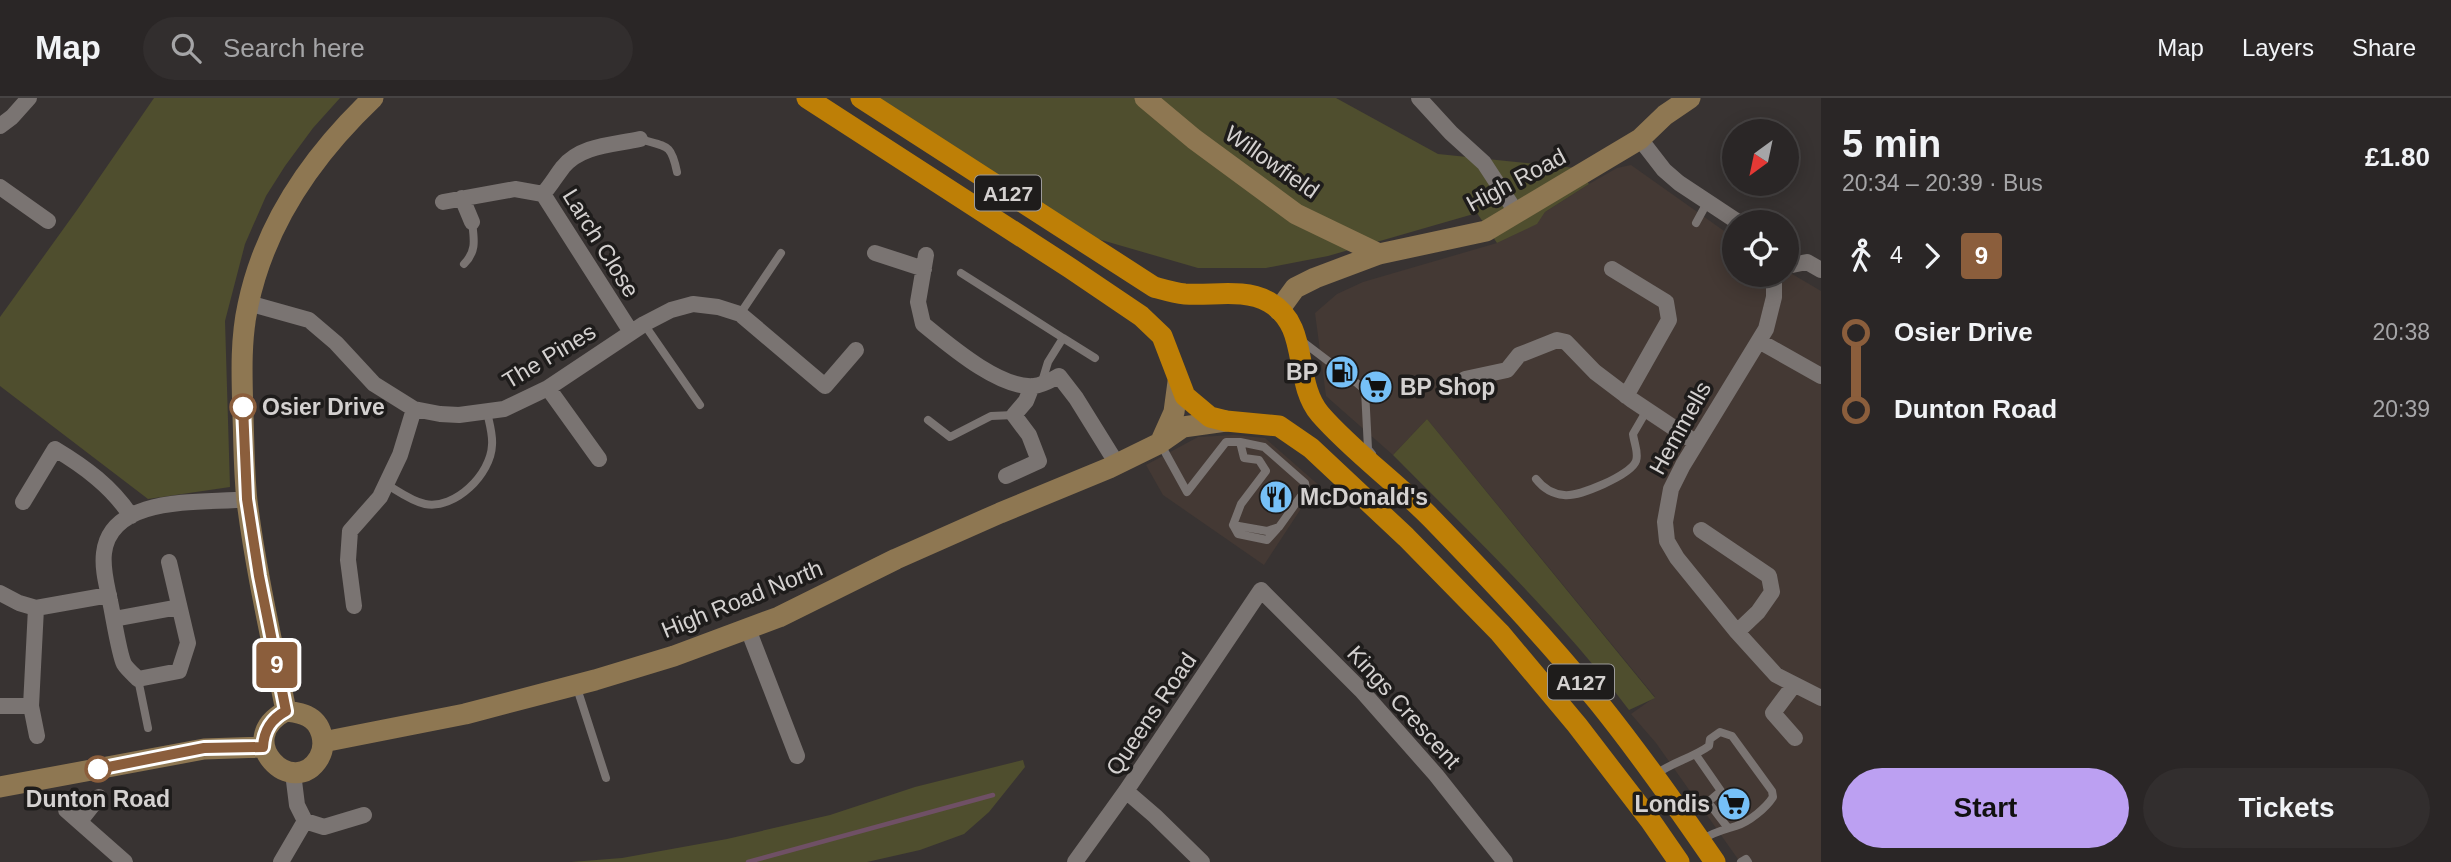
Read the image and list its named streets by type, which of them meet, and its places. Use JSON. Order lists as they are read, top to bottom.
{
  "streets": {
    "highway": ["A127"],
    "street": [
      "Willowfield",
      "High Road",
      "Larch Close",
      "The Pines",
      "Hemmells",
      "High Road North",
      "Kings Crescent",
      "Queens Road"
    ]
  },
  "crossings": [
    ["Willowfield", "High Road"],
    ["High Road", "A127"],
    ["A127", "High Road North"],
    ["Larch Close", "The Pines"],
    ["Kings Crescent", "Queens Road"]
  ],
  "places": {
    "fuel station": ["BP"],
    "supermarket": ["BP Shop", "Londis"],
    "other": ["Osier Drive", "Dunton Road"],
    "restaurant": ["McDonald's"]
  },
  "lines": ["bus line 9"],
  "north": "bottom left",
  "page": {
    "header": "Map",
    "search": "Search here",
    "nav": ["Map", "Layers", "Share"],
    "on_map": "9",
    "heading": ["5 min", "20:34 – 20:39 · Bus", "£1.80"],
    "legs": ["4", "9"],
    "list": [
      {
        "name": "Osier Drive",
        "value": "20:38"
      },
      {
        "name": "Dunton Road",
        "value": "20:39"
      }
    ],
    "buttons": ["Start", "Tickets"]
  }
}
